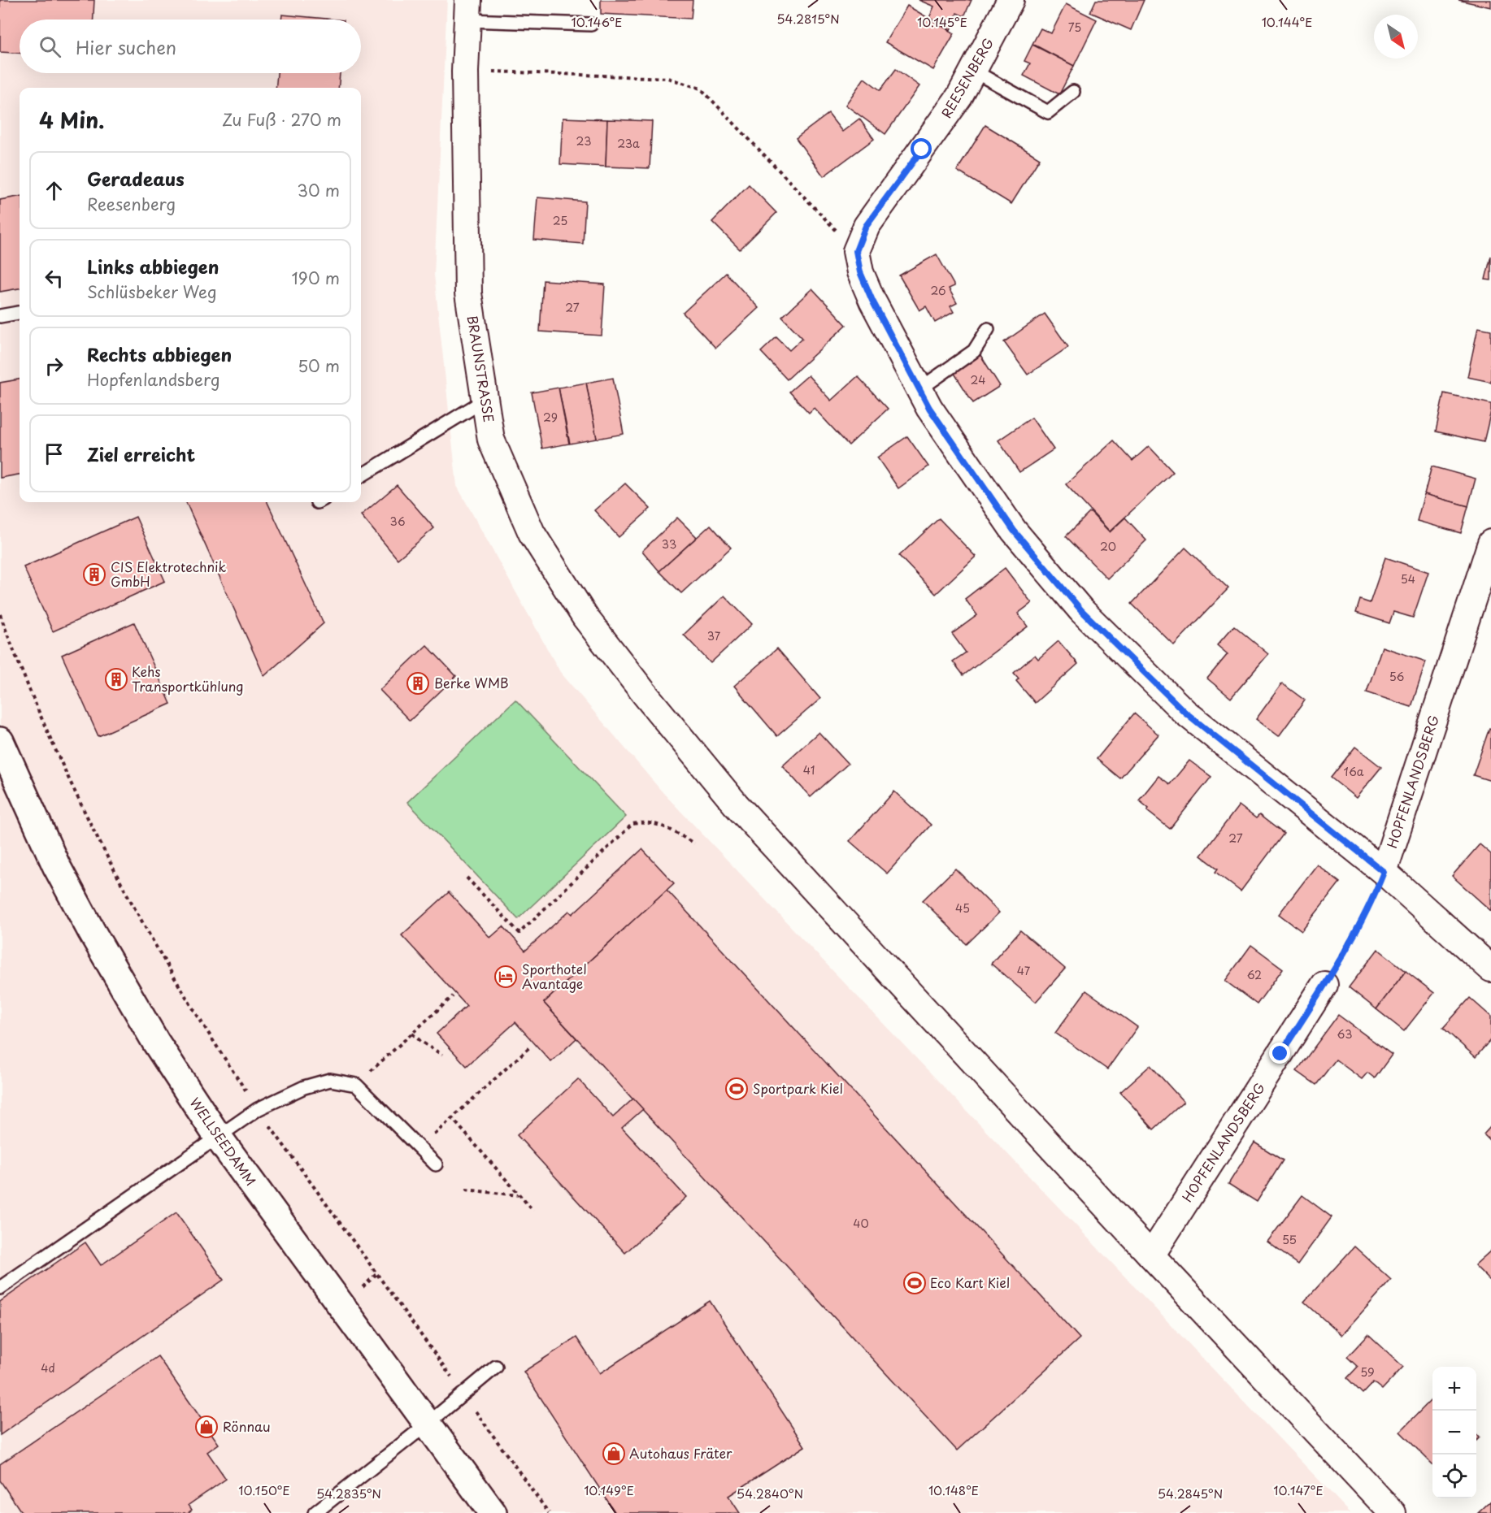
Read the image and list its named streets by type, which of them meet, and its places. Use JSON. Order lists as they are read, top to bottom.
{
  "streets": {
    "main road": ["WELLSEEDAMM"],
    "street": ["REESENBERG", "BRAUNSTRASSE", "HOPFENLANDSBERG"]
  },
  "crossings": [
    ["BRAUNSTRASSE", "HOPFENLANDSBERG"]
  ],
  "places": {
    "building": ["CIS Elektrotechnik GmbH", "Kehs Transportkühlung", "Berke WMB"],
    "hotel": ["Sporthotel Avantage"],
    "sports": ["Sportpark Kiel", "Eco Kart Kiel"],
    "shop": ["Rönnau", "Autohaus Fräter"]
  },
  "house_numbers": [
    "75",
    "23",
    "23a",
    "25",
    "26",
    "27",
    "24",
    "29",
    "36",
    "33",
    "20",
    "54",
    "37",
    "56",
    "41",
    "16a",
    "27",
    "45",
    "47",
    "62",
    "63",
    "40",
    "55",
    "4d",
    "59"
  ],
  "north": "bottom right",
  "page": {
    "search": "Hier suchen",
    "heading": ["4 Min.", "Zu Fuß · 270 m"],
    "list": [
      ["Geradeaus", "Reesenberg", "30 m"],
      ["Links abbiegen", "Schlüsbeker Weg", "190 m"],
      ["Rechts abbiegen", "Hopfenlandsberg", "50 m"],
      "Ziel erreicht"
    ],
    "map_buttons": ["+", "−"]
  },
  "coordinates": [
    "54.2815°N",
    "10.146°E",
    "10.145°E",
    "10.144°E",
    "10.150°E",
    "10.149°E",
    "10.148°E",
    "10.147°E",
    "54.2835°N",
    "54.2840°N",
    "54.2845°N"
  ]
}
